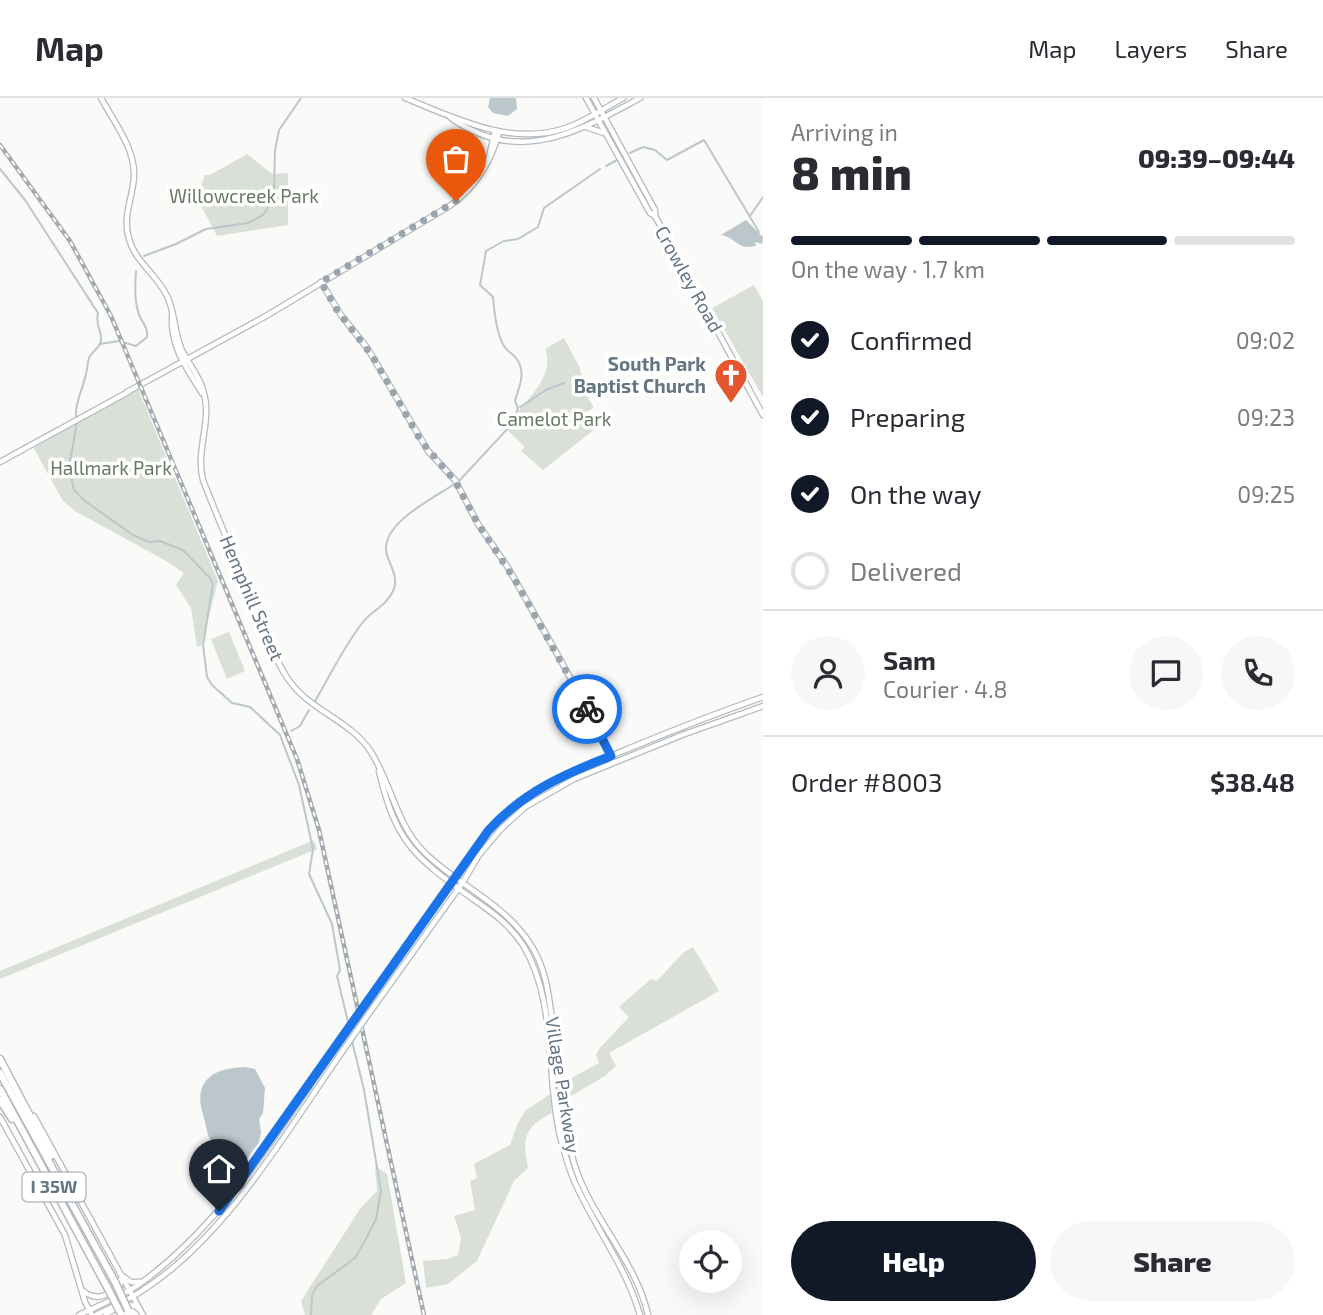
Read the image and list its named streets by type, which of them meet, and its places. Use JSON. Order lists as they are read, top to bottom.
{
  "streets": {
    "highway": ["I 35W"],
    "main road": ["Crowley Road", "Hemphill Street", "Village Parkway"]
  },
  "crossings": [
    ["Hemphill Street", "Village Parkway"]
  ],
  "parks": ["Willowcreek Park", "Camelot Park", "Hallmark Park"],
  "places": {
    "church": ["South Park Baptist Church"]
  },
  "page": {
    "header": "Map",
    "nav": ["Map", "Layers", "Share"],
    "heading": ["8 min", "Arriving in", "09:39–09:44"],
    "panel": [
      "Sam",
      "Courier · 4.8",
      "Order #8003",
      "$38.48"
    ],
    "bar": "On the way · 1.7 km",
    "list": [
      ["Confirmed", "09:02"],
      ["Preparing", "09:23"],
      ["On the way", "09:25"],
      "Delivered"
    ],
    "buttons": ["Help", "Share"]
  }
}
